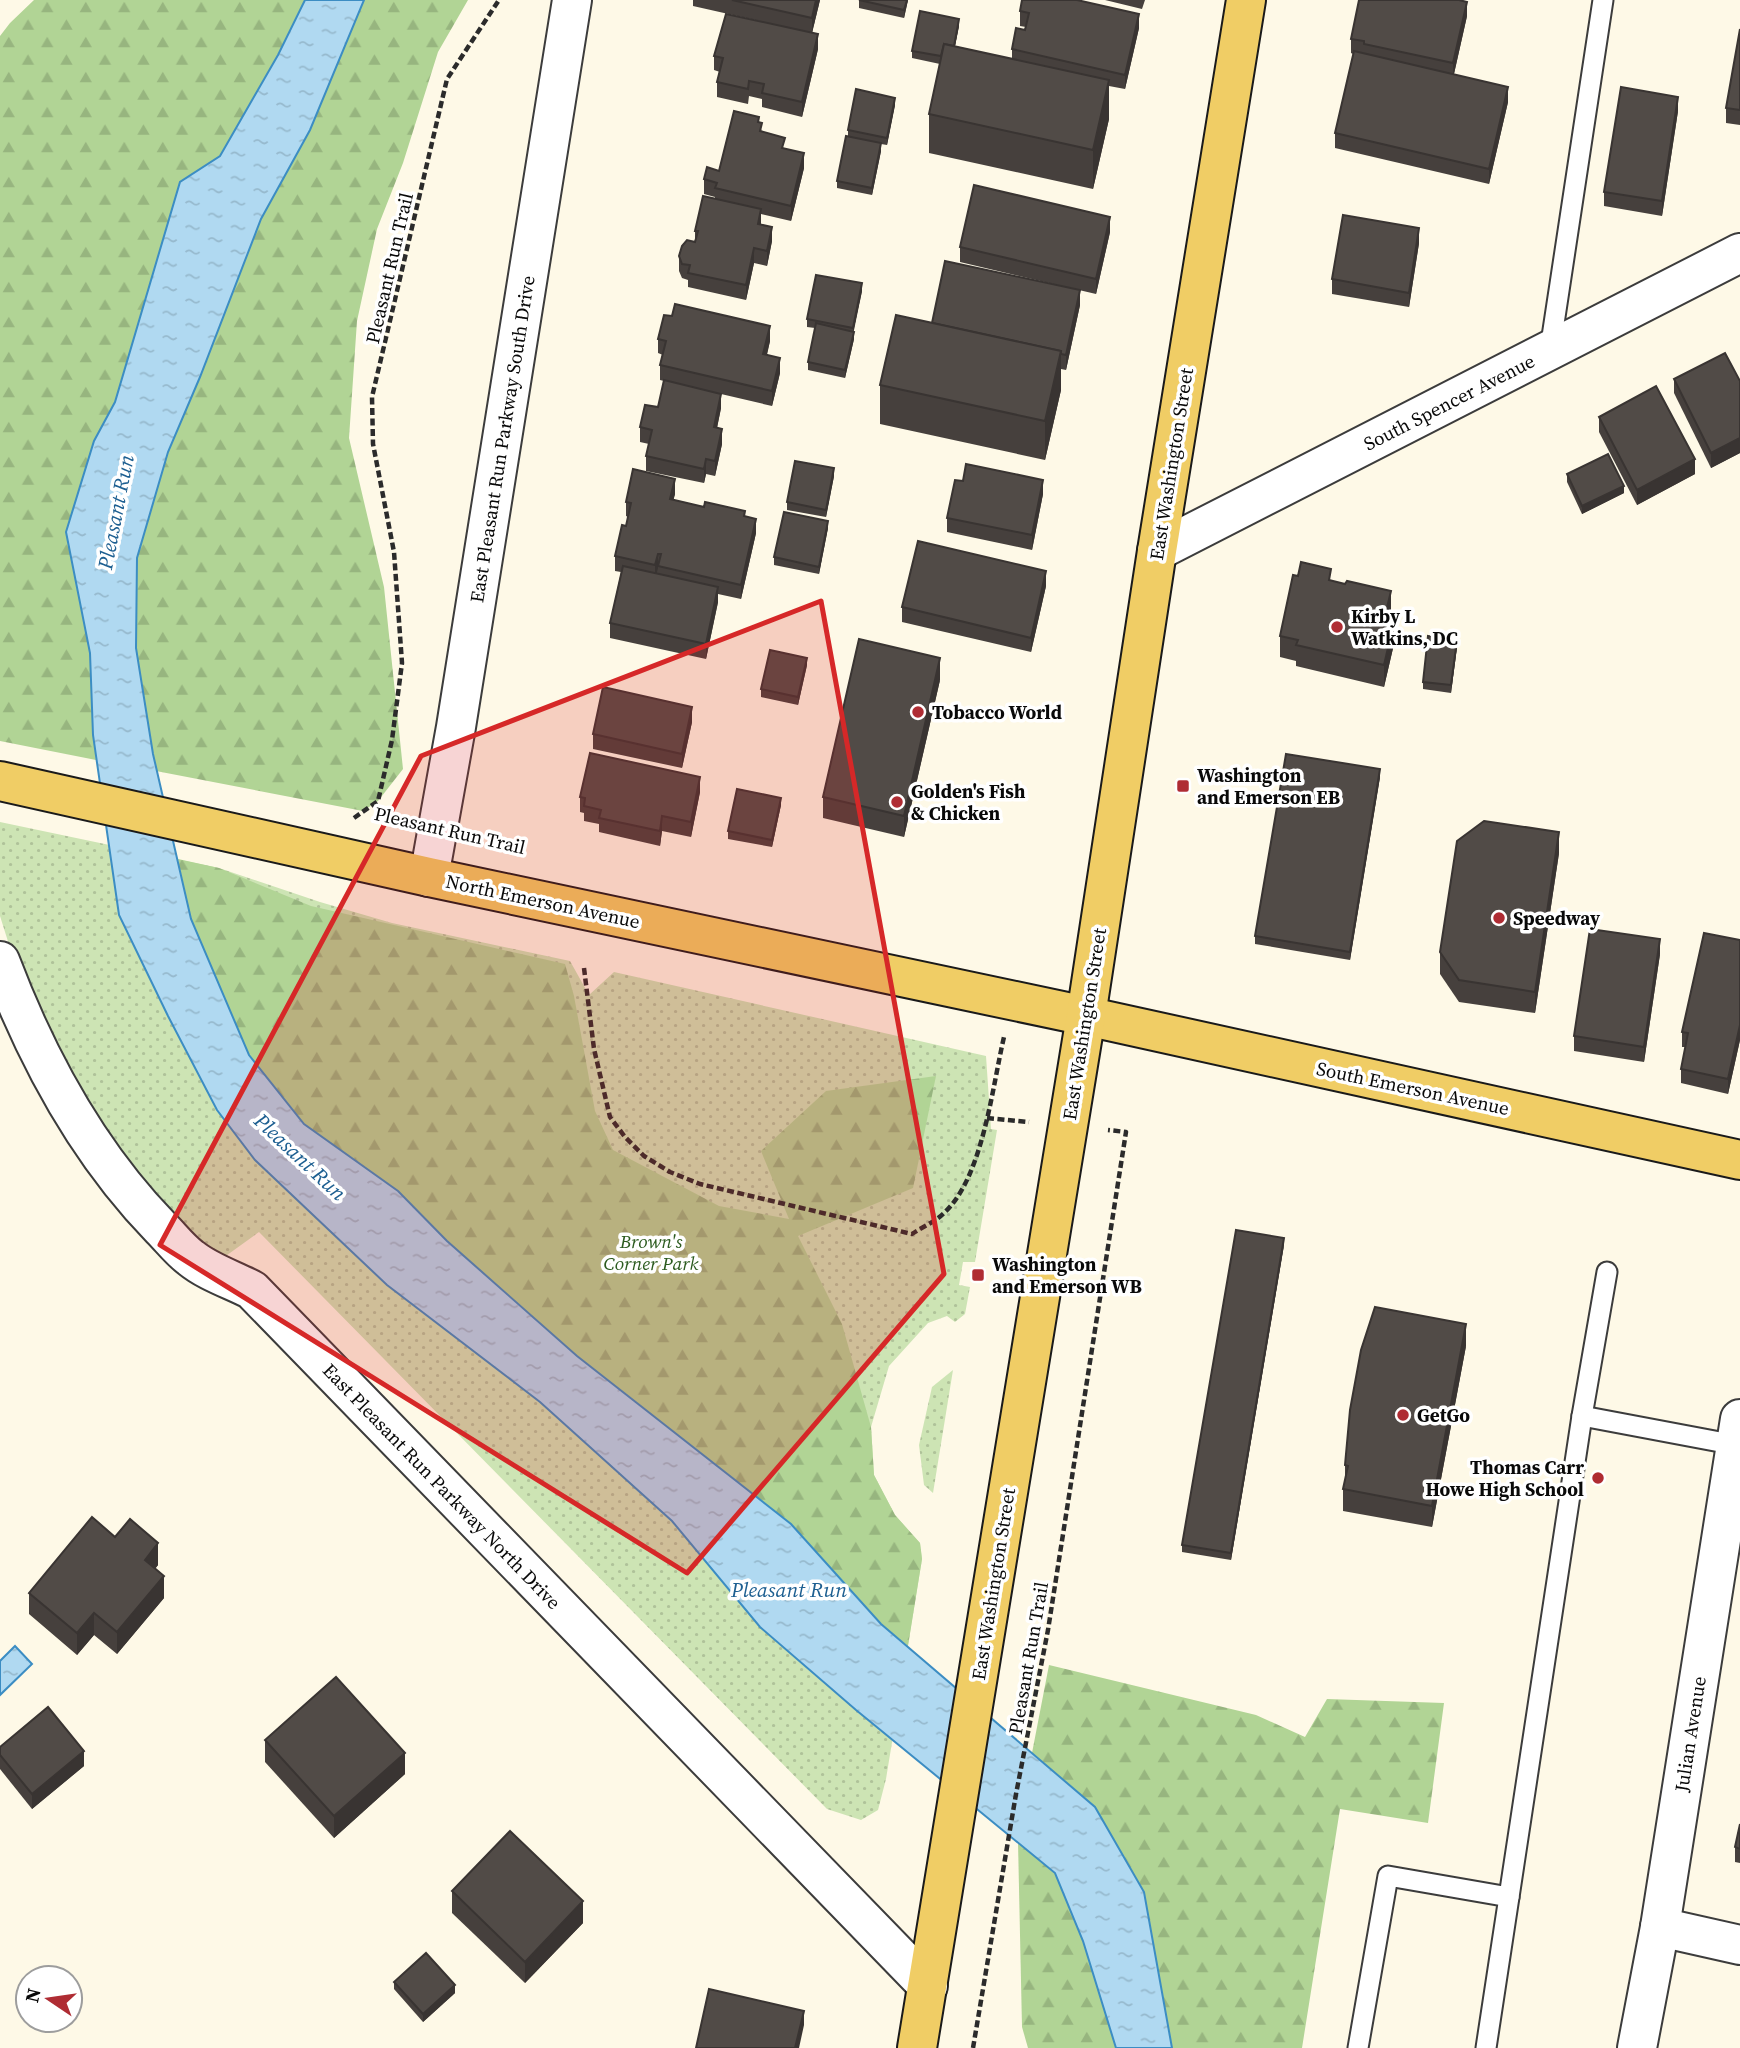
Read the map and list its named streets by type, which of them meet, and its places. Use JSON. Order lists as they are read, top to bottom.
{
  "streets": {
    "main road": ["East Washington Street", "North Emerson Avenue", "South Emerson Avenue"],
    "street": [
      "South Spencer Avenue",
      "East Pleasant Run Parkway South Drive",
      "East Pleasant Run Parkway North Drive",
      "Julian Avenue"
    ],
    "path": ["Pleasant Run Trail"]
  },
  "crossings": [
    ["South Spencer Avenue", "East Washington Street"],
    ["East Pleasant Run Parkway South Drive", "North Emerson Avenue"],
    ["East Washington Street", "North Emerson Avenue"],
    ["East Washington Street", "South Emerson Avenue"],
    ["East Washington Street", "East Pleasant Run Parkway North Drive"],
    ["North Emerson Avenue", "South Emerson Avenue"]
  ],
  "water": ["Pleasant Run"],
  "parks": ["Brown's Corner Park"],
  "places": {
    "other": [
      "Kirby L Watkins, DC",
      "Tobacco World",
      "Golden's Fish & Chicken",
      "Speedway",
      "GetGo",
      "Thomas Carr Howe High School"
    ],
    "transit": ["Washington and Emerson EB", "Washington and Emerson WB"]
  },
  "north": "left"
}
